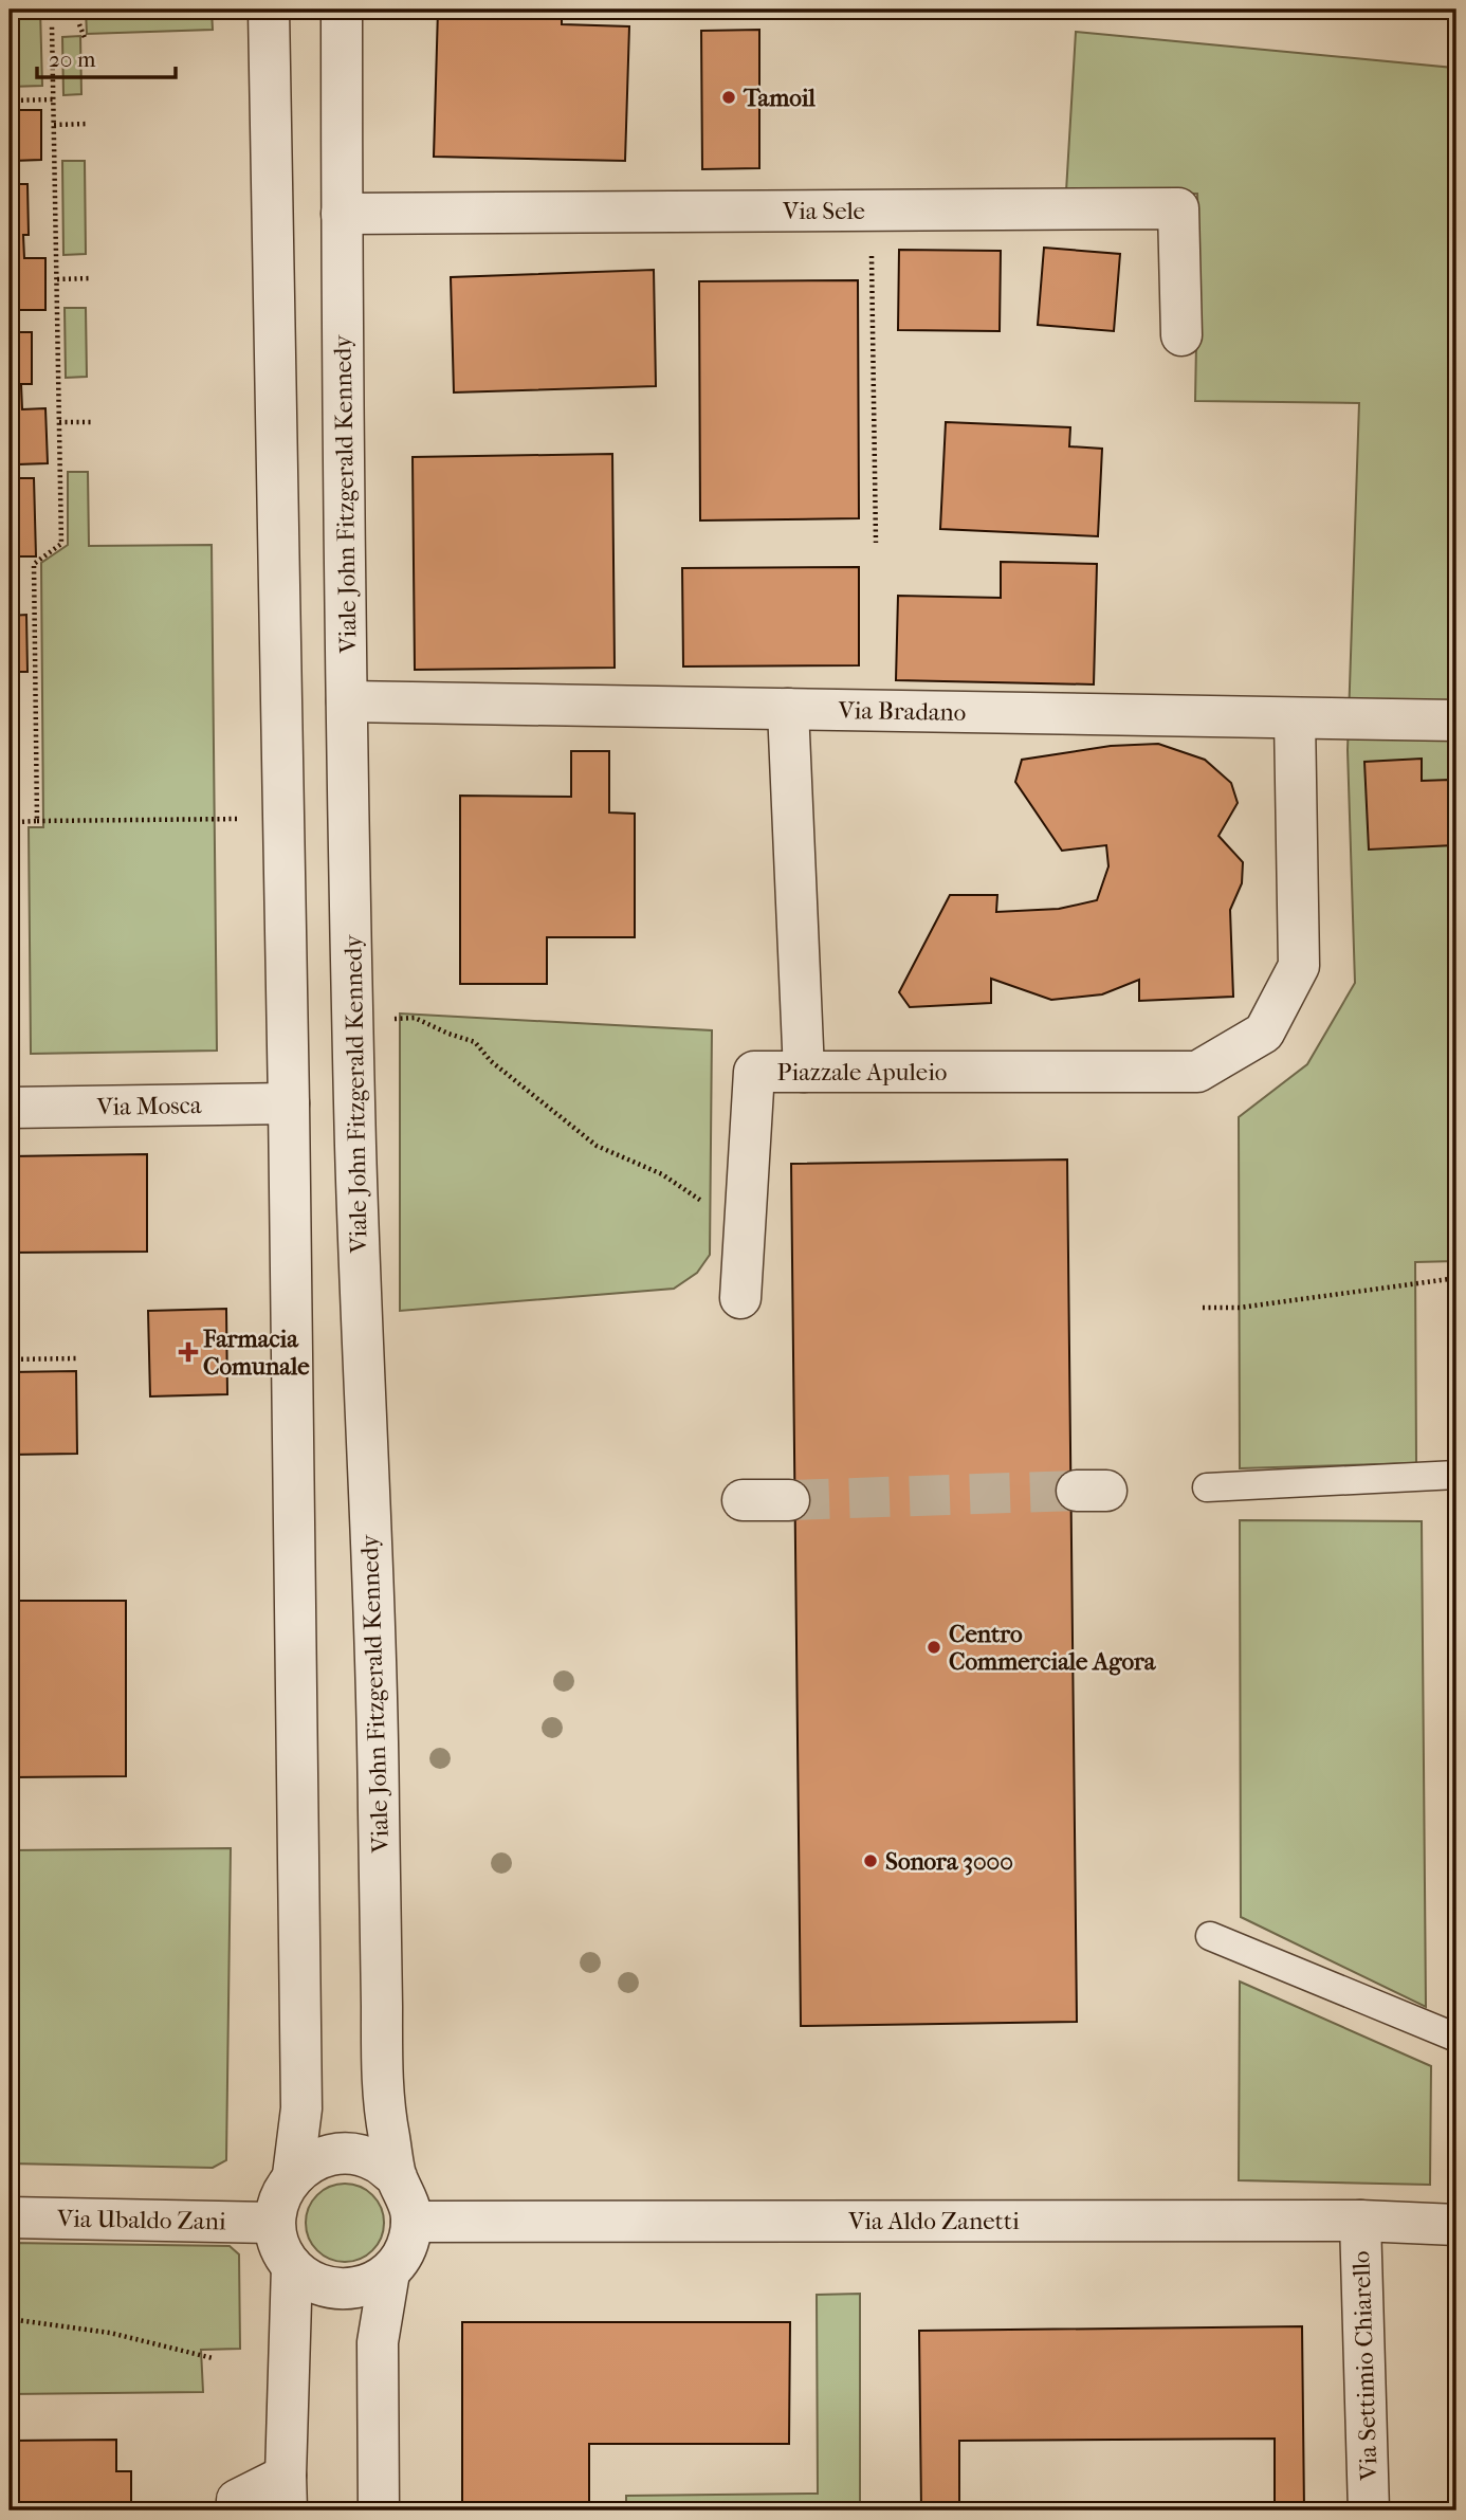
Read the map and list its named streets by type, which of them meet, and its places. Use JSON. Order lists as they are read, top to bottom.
{
  "streets": {
    "street": [
      "Via Sele",
      "Viale John Fitzgerald Kennedy",
      "Via Bradano",
      "Piazzale Apuleio",
      "Via Mosca",
      "Via Ubaldo Zani",
      "Via Aldo Zanetti",
      "Via Settimio Chiarello"
    ]
  },
  "crossings": [
    ["Via Sele", "Viale John Fitzgerald Kennedy"],
    ["Viale John Fitzgerald Kennedy", "Via Bradano"],
    ["Viale John Fitzgerald Kennedy", "Via Ubaldo Zani"],
    ["Viale John Fitzgerald Kennedy", "Via Aldo Zanetti"],
    ["Via Bradano", "Piazzale Apuleio"],
    ["Via Ubaldo Zani", "Via Aldo Zanetti"],
    ["Via Aldo Zanetti", "Via Settimio Chiarello"]
  ],
  "places": {
    "other": ["Tamoil", "Centro Commerciale Agora", "Sonora 3000"],
    "health": ["Farmacia Comunale"]
  },
  "scale_bar": "20 m"
}
